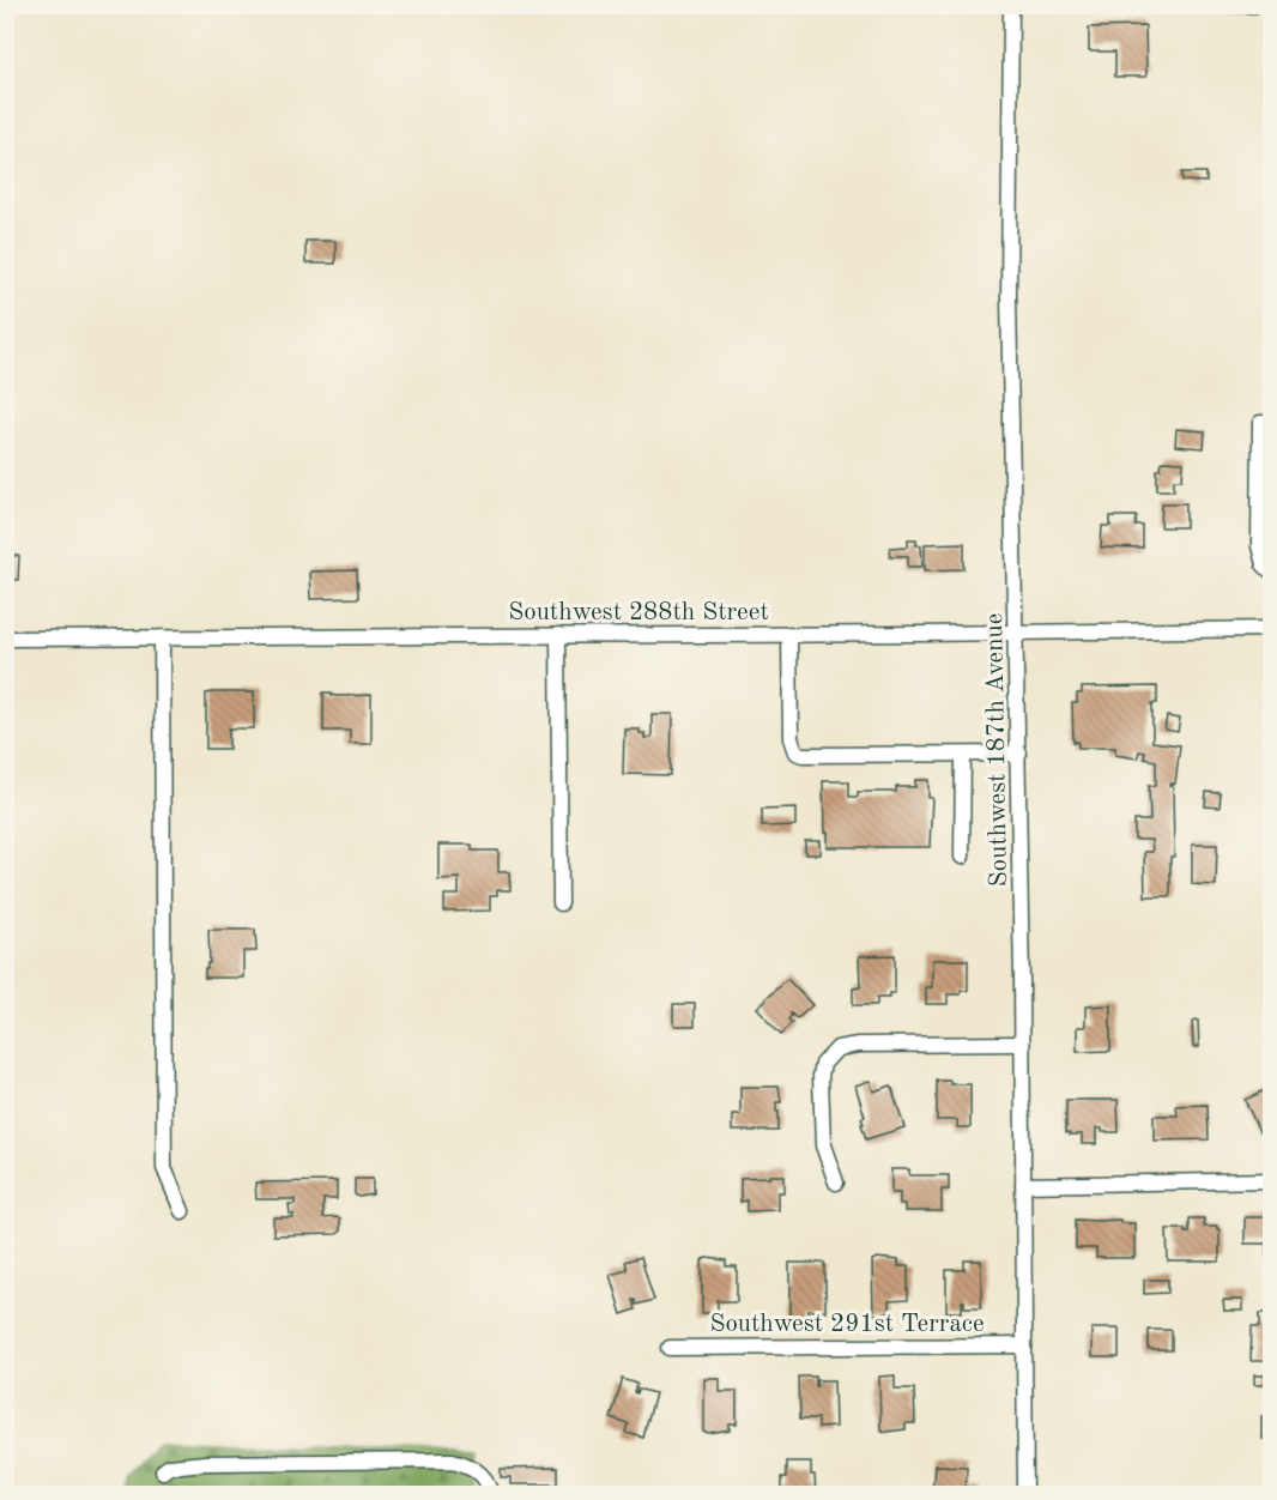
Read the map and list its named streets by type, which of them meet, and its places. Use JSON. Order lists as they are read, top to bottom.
{
  "streets": {
    "street": ["Southwest 288th Street", "Southwest 187th Avenue", "Southwest 291st Terrace"]
  },
  "crossings": [
    ["Southwest 288th Street", "Southwest 187th Avenue"],
    ["Southwest 187th Avenue", "Southwest 291st Terrace"]
  ]
}
